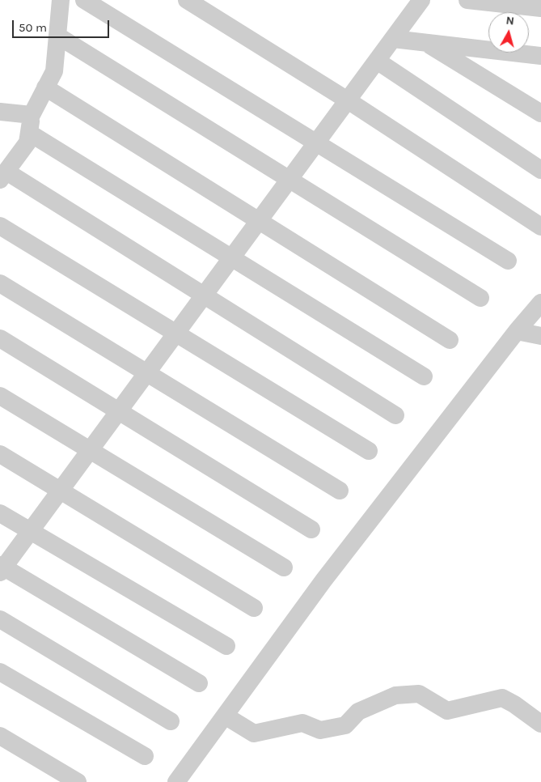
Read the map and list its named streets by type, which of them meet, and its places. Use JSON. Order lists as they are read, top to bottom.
{
  "scale_bar": "50 m",
  "north": "top"
}
